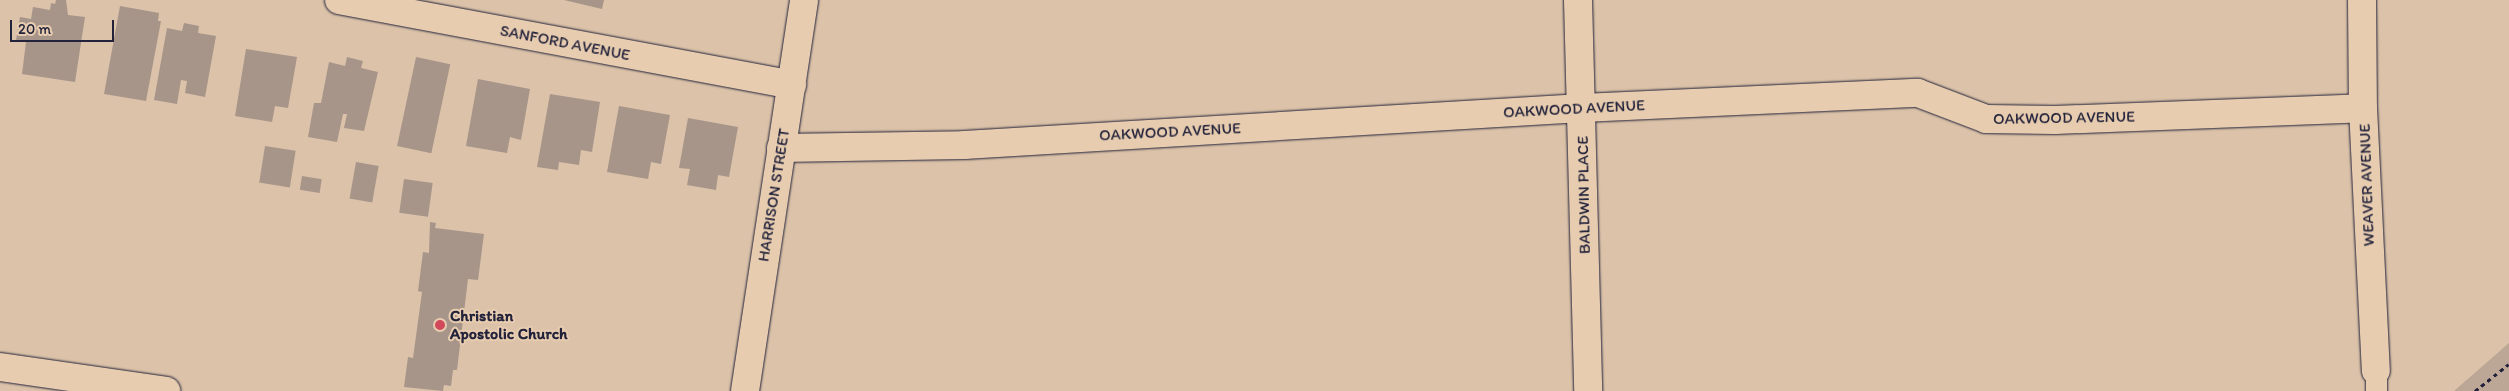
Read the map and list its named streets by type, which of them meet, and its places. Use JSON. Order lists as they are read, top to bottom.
{
  "streets": {
    "street": [
      "SANFORD AVENUE",
      "OAKWOOD AVENUE",
      "WEAVER AVENUE",
      "HARRISON STREET",
      "BALDWIN PLACE"
    ]
  },
  "crossings": [
    ["SANFORD AVENUE", "HARRISON STREET"],
    ["OAKWOOD AVENUE", "WEAVER AVENUE"],
    ["OAKWOOD AVENUE", "HARRISON STREET"],
    ["OAKWOOD AVENUE", "BALDWIN PLACE"]
  ],
  "places": ["Christian Apostolic Church"],
  "scale_bar": "20 m"
}
